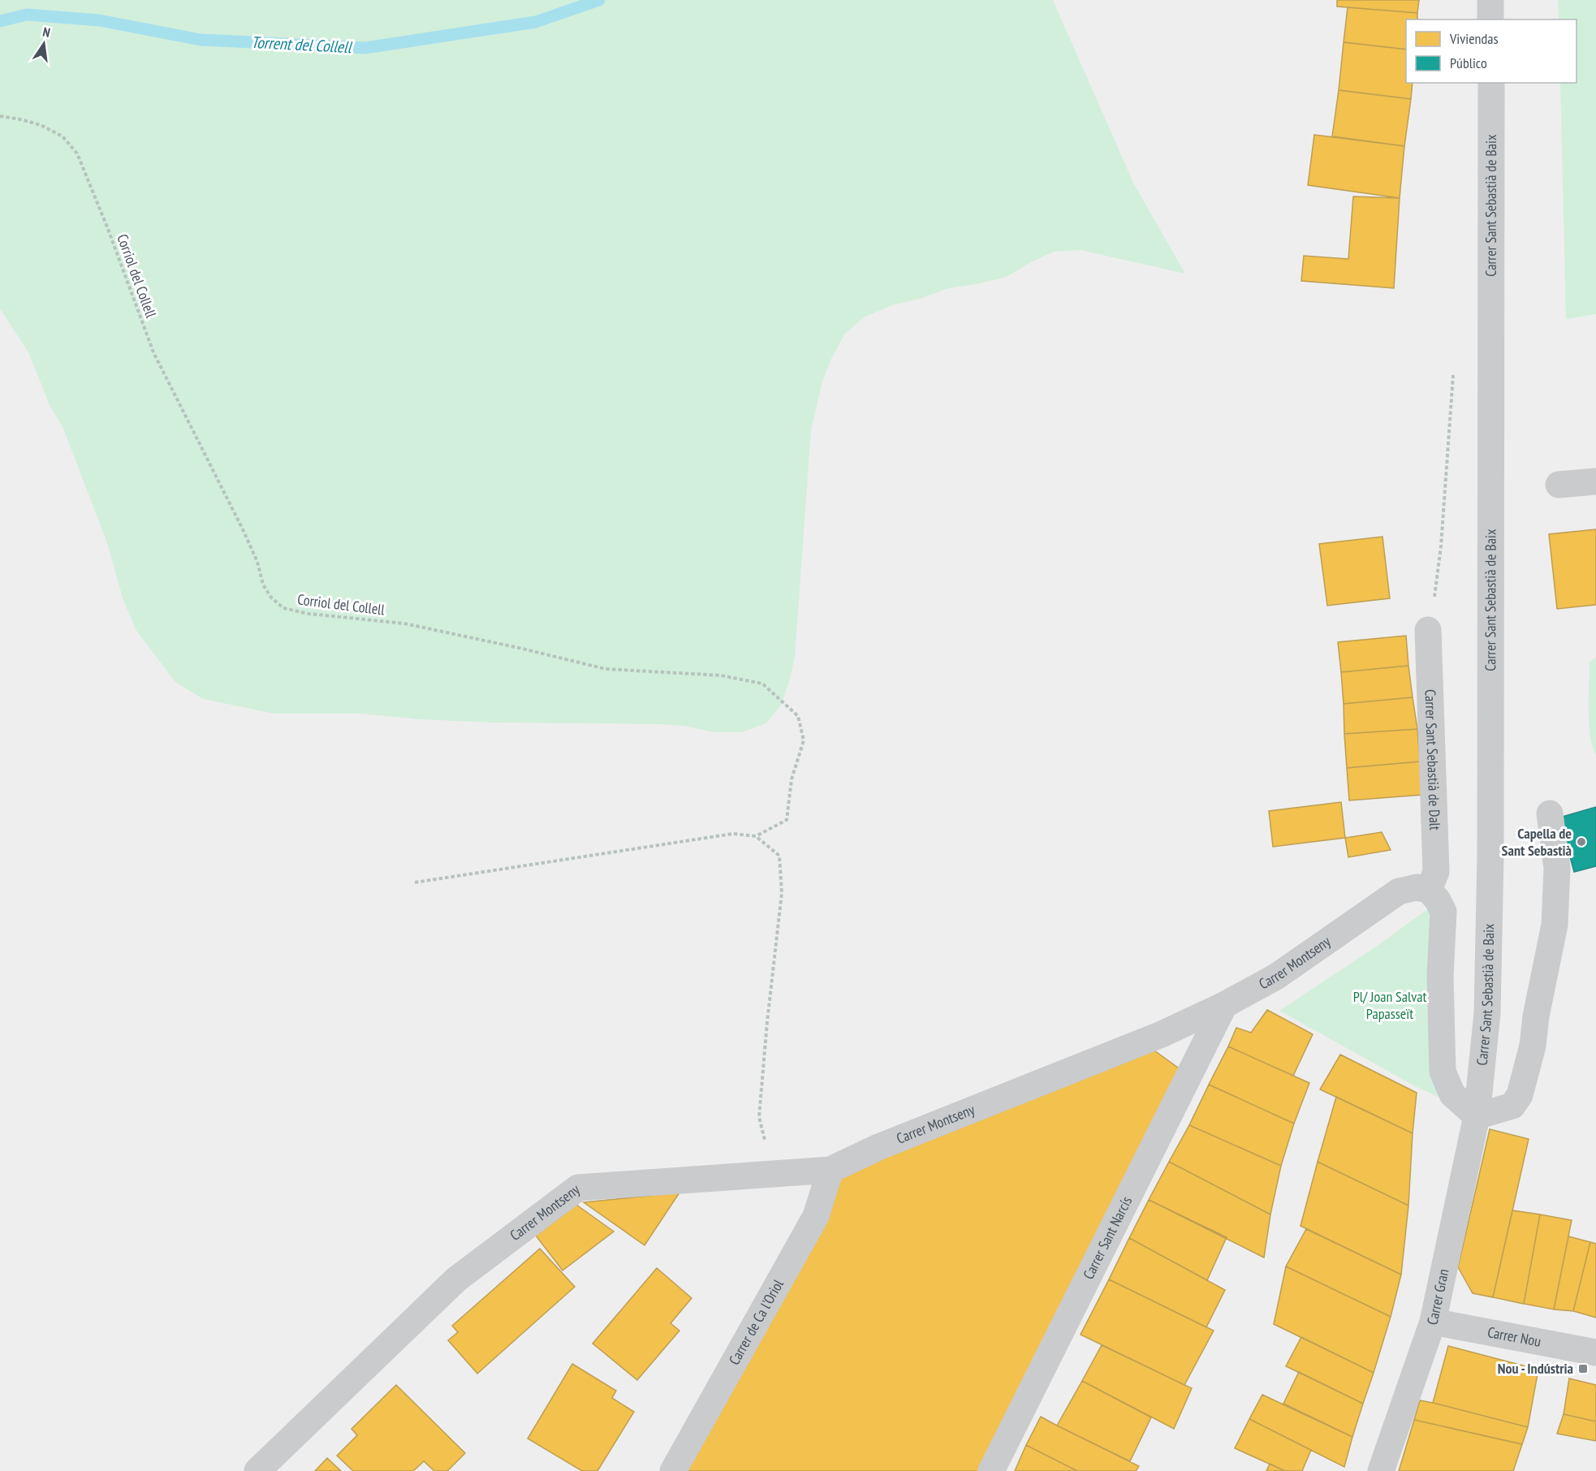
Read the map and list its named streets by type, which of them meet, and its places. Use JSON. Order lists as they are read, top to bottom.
{
  "streets": {
    "street": [
      "Carrer Sant Sebastià de Baix",
      "Carrer Sant Sebastià de Dalt",
      "Carrer Montseny",
      "Carrer Sant Narcís",
      "Carrer Gran",
      "Carrer de Ca l'Oriol",
      "Carrer Nou"
    ],
    "path": ["Corriol del Collell"]
  },
  "crossings": [
    ["Carrer Sant Sebastià de Baix", "Carrer Gran"],
    ["Carrer Sant Sebastià de Dalt", "Carrer Montseny"],
    ["Carrer Montseny", "Carrer Sant Narcís"],
    ["Carrer Montseny", "Carrer de Ca l'Oriol"],
    ["Carrer Gran", "Carrer Nou"]
  ],
  "water": ["Torrent del Collell"],
  "parks": ["Pl/ Joan Salvat Papasseït"],
  "places": {
    "other": ["Capella de Sant Sebastià"],
    "transit": ["Nou - Indústria"]
  },
  "legend": ["Viviendas", "Público"],
  "north": "top"
}
